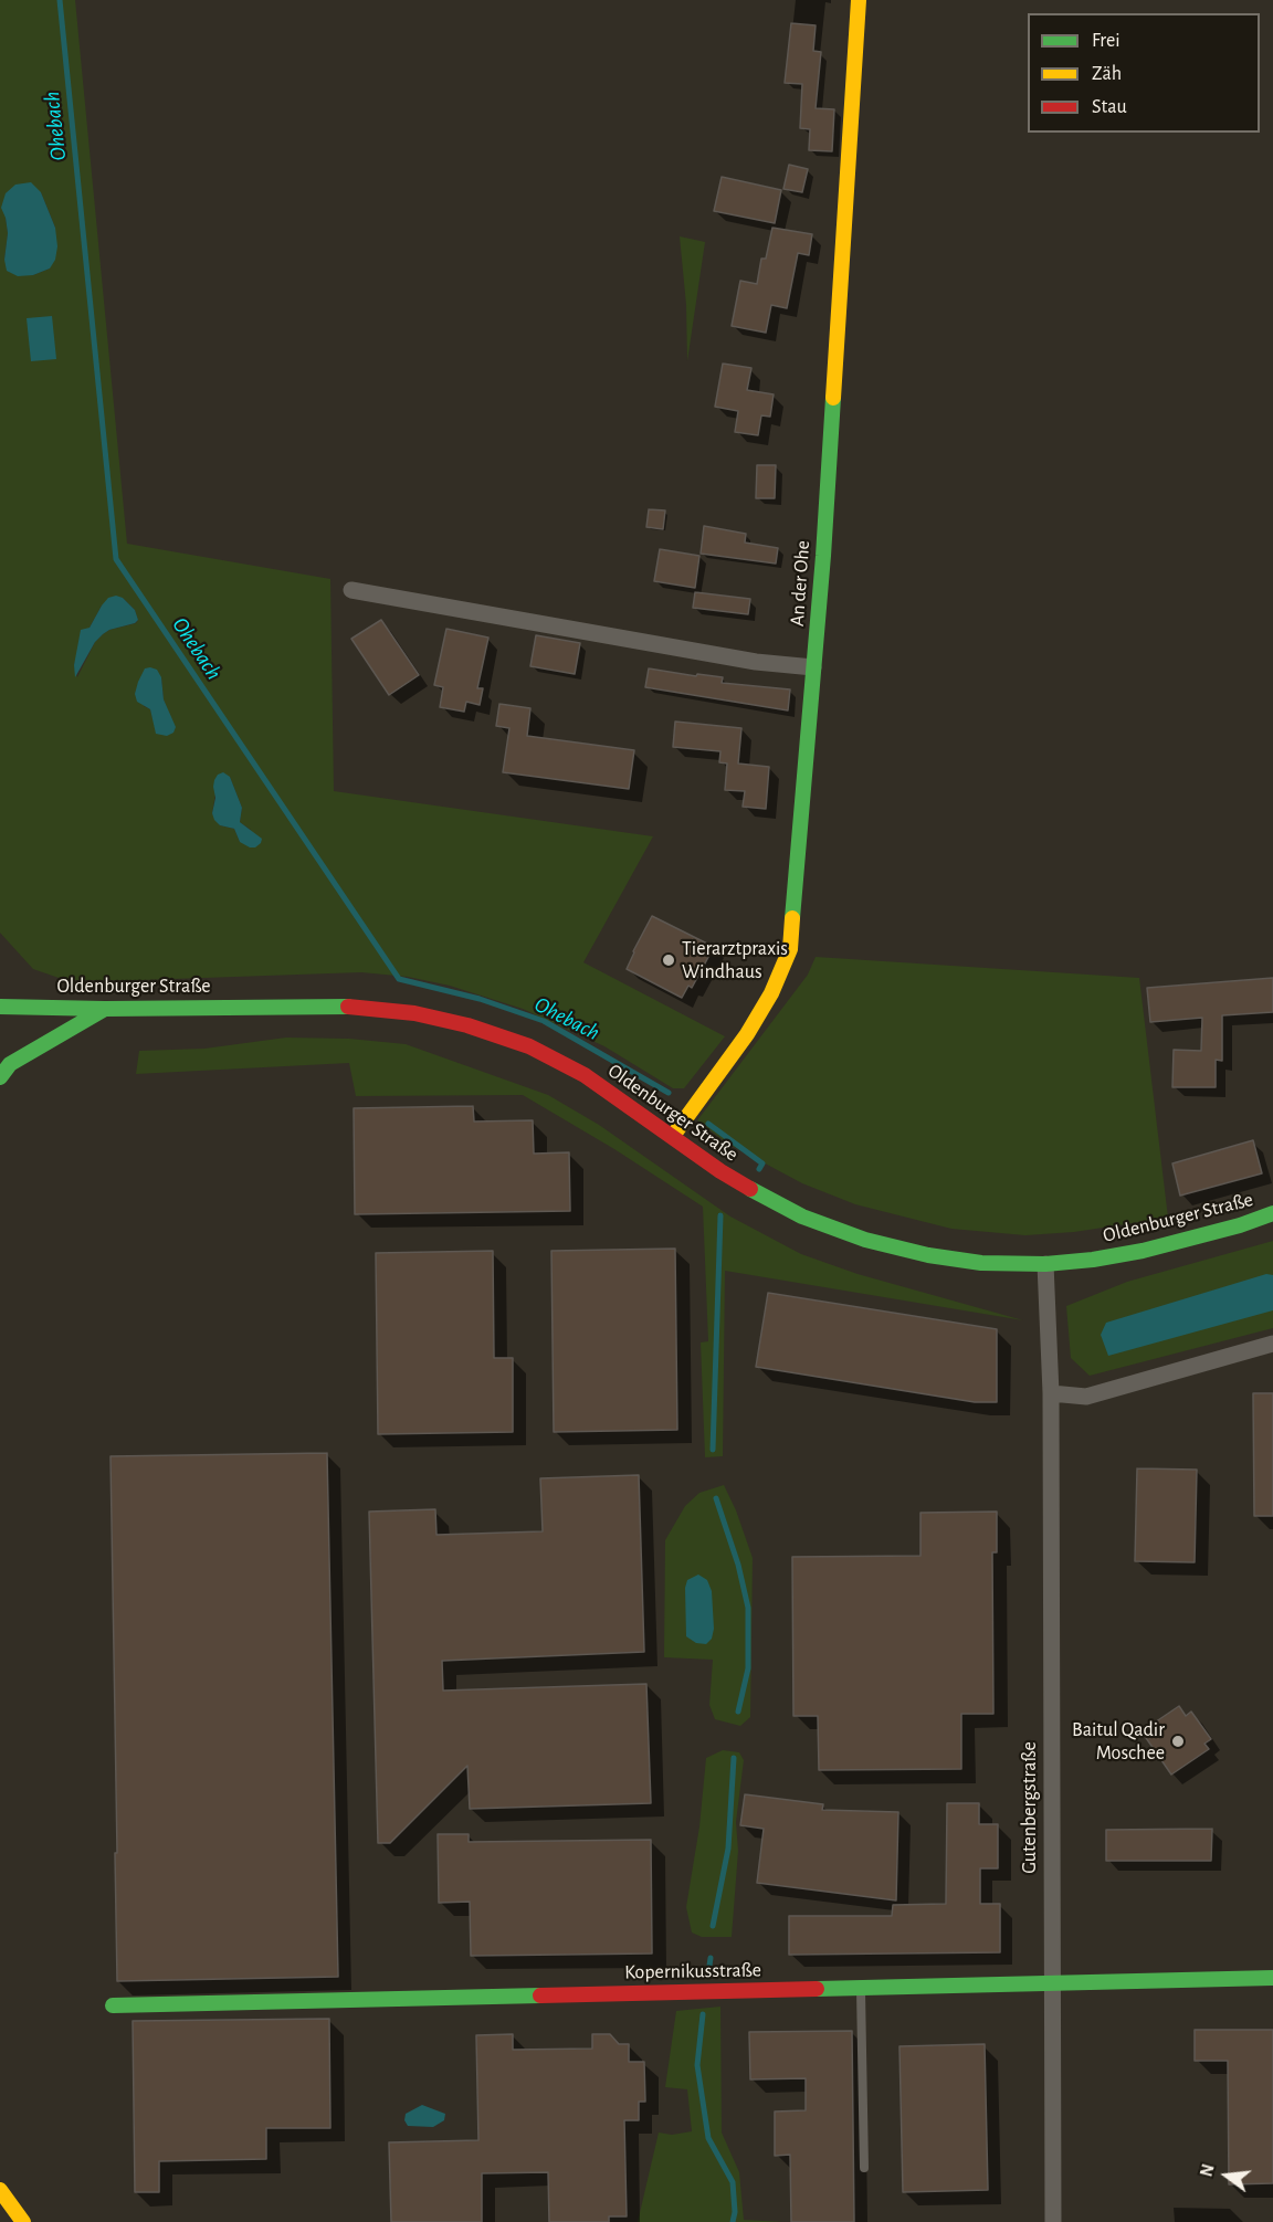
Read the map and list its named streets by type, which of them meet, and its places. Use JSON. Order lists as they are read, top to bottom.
{
  "streets": {
    "street": [
      "An der Ohe",
      "Oldenburger Straße",
      "Gutenbergstraße",
      "Kopernikusstraße"
    ]
  },
  "crossings": [
    ["An der Ohe", "Oldenburger Straße"],
    ["Oldenburger Straße", "Gutenbergstraße"],
    ["Gutenbergstraße", "Kopernikusstraße"]
  ],
  "water": ["Ohebach"],
  "places": ["Tierarztpraxis Windhaus", "Baitul Qadir Moschee"],
  "legend": ["Frei", "Zäh", "Stau"],
  "north": "left"
}
